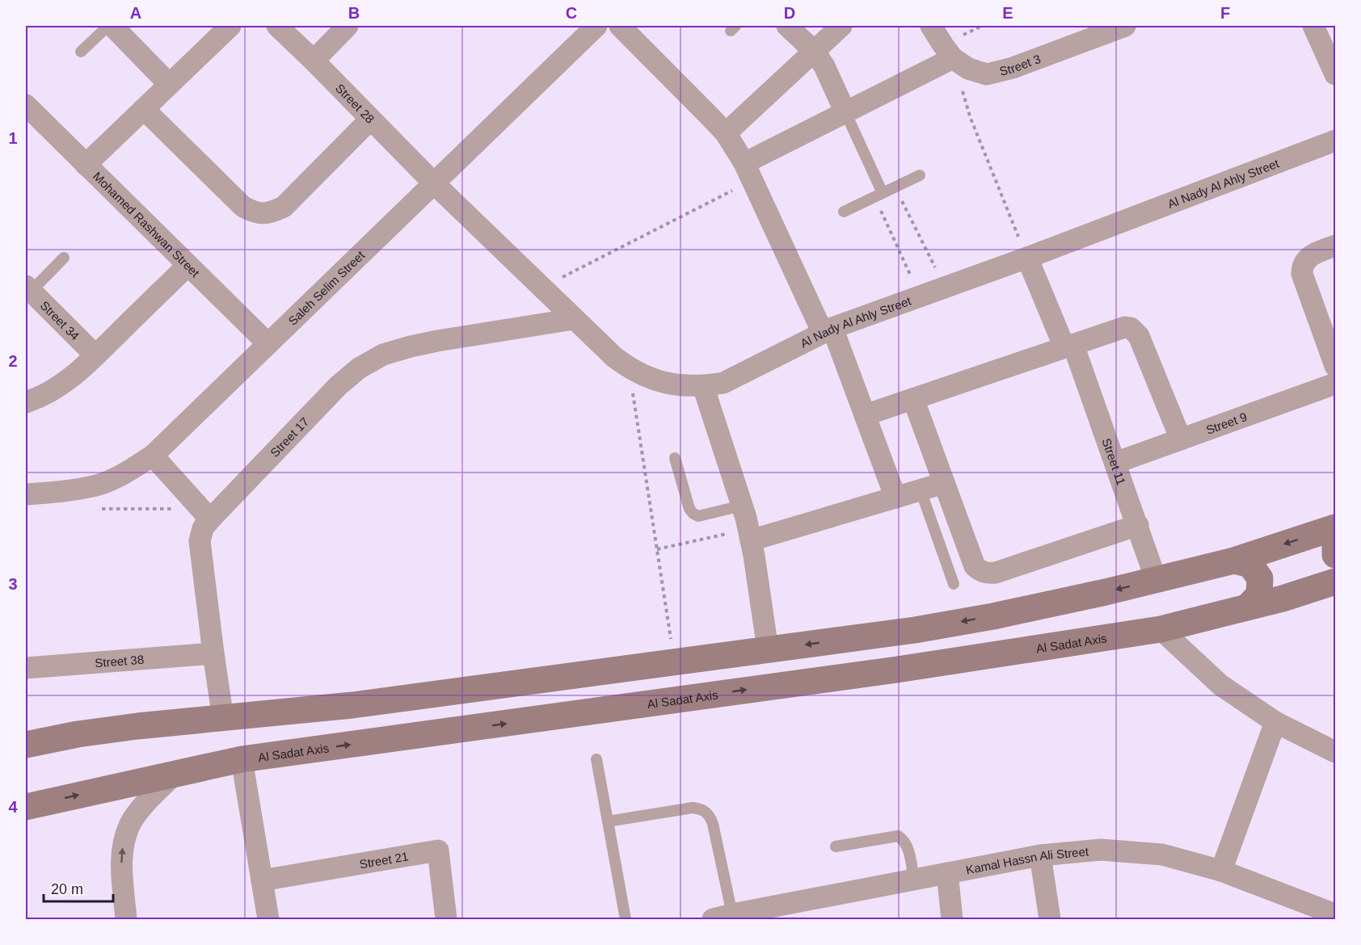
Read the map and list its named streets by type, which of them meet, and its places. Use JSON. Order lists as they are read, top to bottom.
{
  "streets": {
    "street": [
      "Street 3",
      "Street 28",
      "Al Nady Al Ahly Street",
      "Mohamed Rashwan Street",
      "Saleh Selim Street",
      "Street 34",
      "Street 9",
      "Street 17",
      "Street 11",
      "Al Sadat Axis",
      "Street 38",
      "Street 21",
      "Kamal Hassn Ali Street"
    ]
  },
  "crossings": [
    ["Street 28", "Al Nady Al Ahly Street"],
    ["Street 28", "Saleh Selim Street"],
    ["Al Nady Al Ahly Street", "Saleh Selim Street"],
    ["Al Nady Al Ahly Street", "Street 17"],
    ["Al Nady Al Ahly Street", "Street 11"],
    ["Mohamed Rashwan Street", "Saleh Selim Street"],
    ["Street 9", "Street 11"],
    ["Street 17", "Street 38"]
  ],
  "scale_bar": "20 m",
  "grid": {
    "columns": [
      "A",
      "B",
      "C",
      "D",
      "E",
      "F"
    ],
    "rows": [
      "1",
      "2",
      "3",
      "4"
    ]
  }
}
